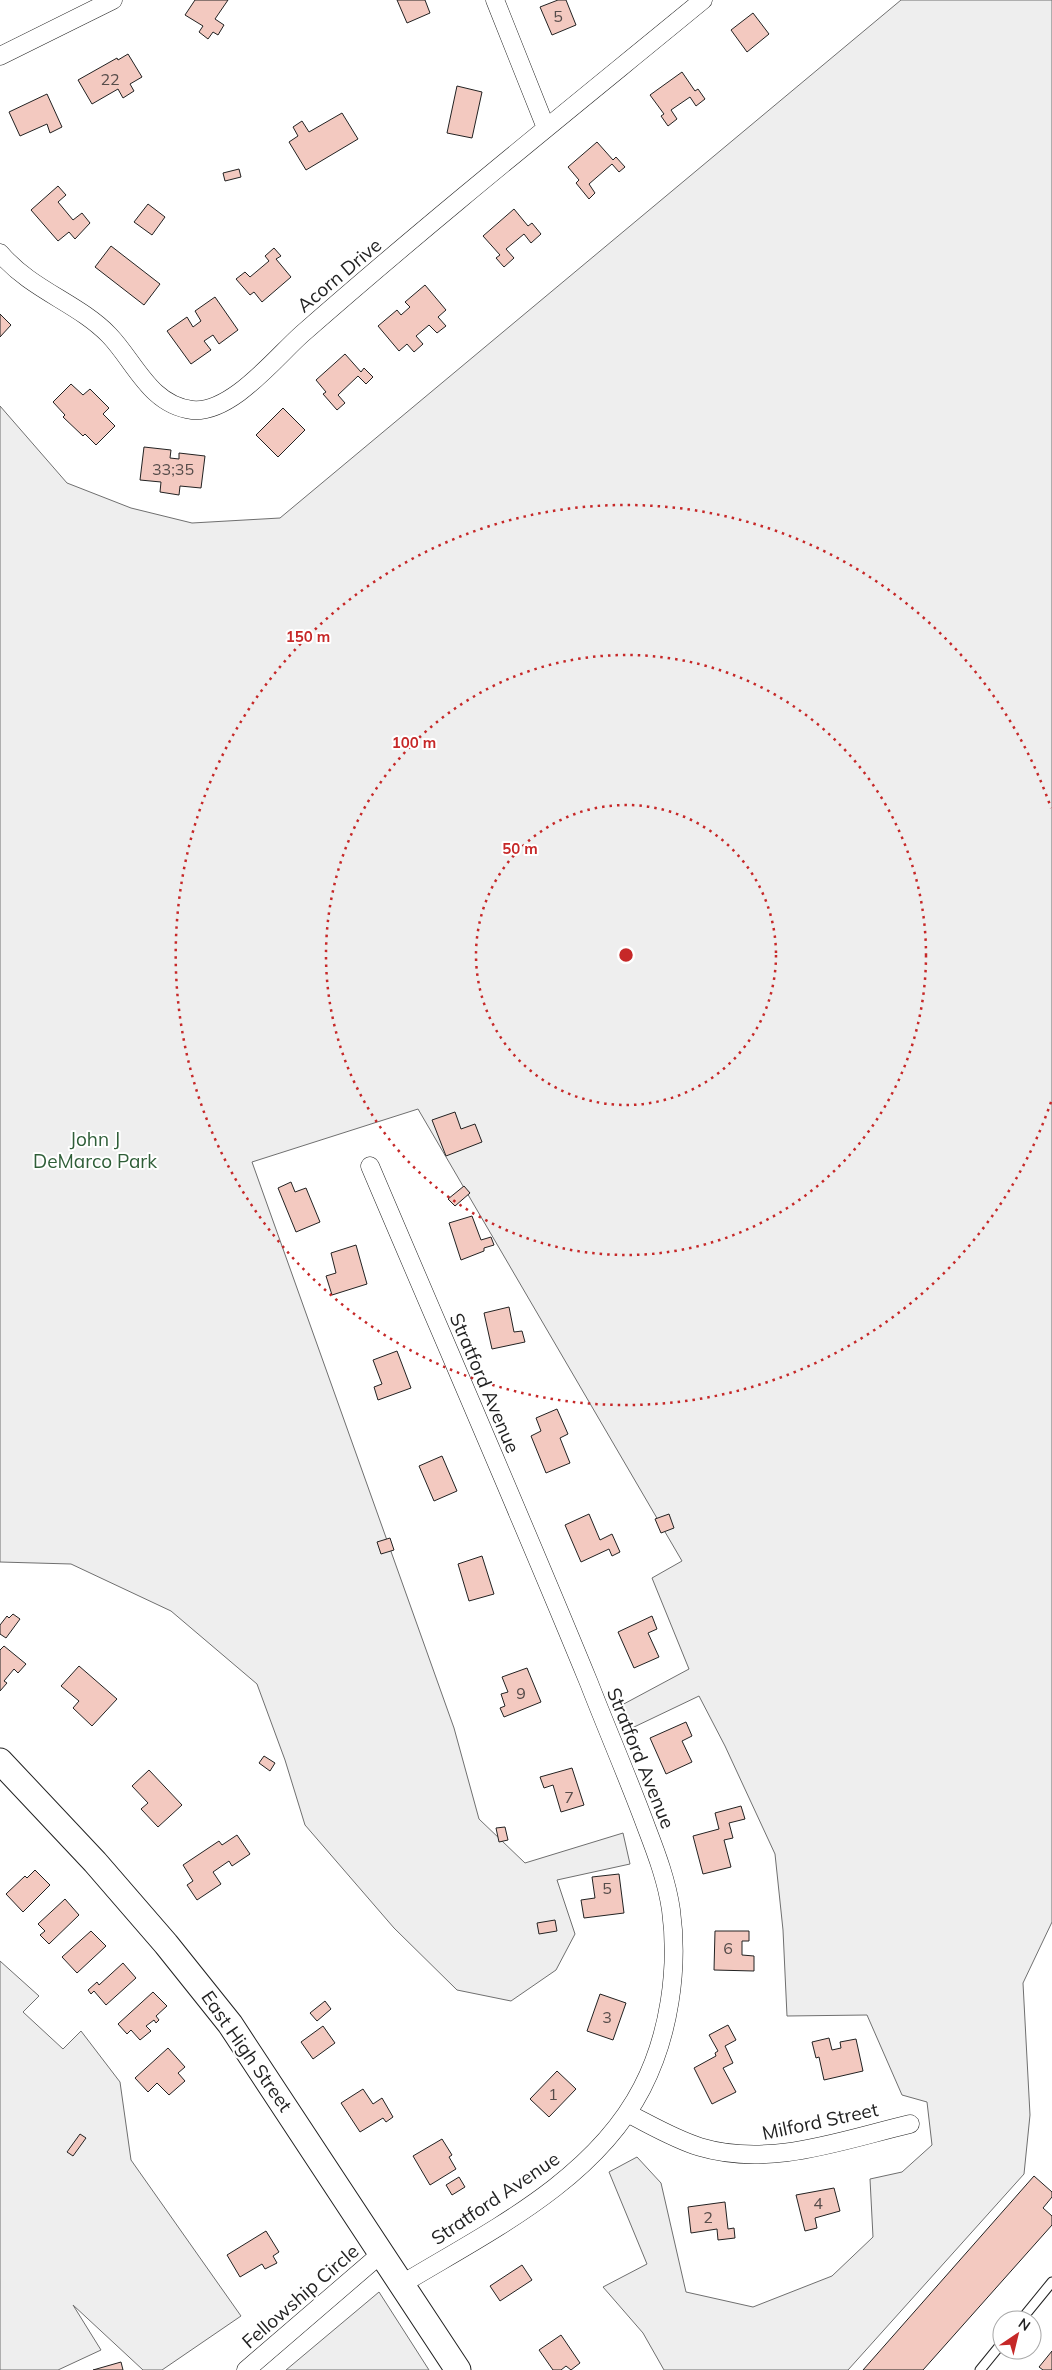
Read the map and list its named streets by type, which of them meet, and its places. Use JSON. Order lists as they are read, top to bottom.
{
  "streets": {
    "main road": ["East High Street"],
    "street": [
      "Acorn Drive",
      "Stratford Avenue",
      "Milford Street",
      "Fellowship Circle"
    ]
  },
  "crossings": [
    ["Stratford Avenue", "East High Street"],
    ["Stratford Avenue", "Milford Street"],
    ["East High Street", "Fellowship Circle"]
  ],
  "parks": ["John J DeMarco Park"],
  "house_numbers": [
    "5",
    "22",
    "33;35",
    "9",
    "7",
    "5",
    "6",
    "3",
    "1",
    "4",
    "2"
  ],
  "north": "top right",
  "rings": ["150 m", "100 m", "50 m"]
}
